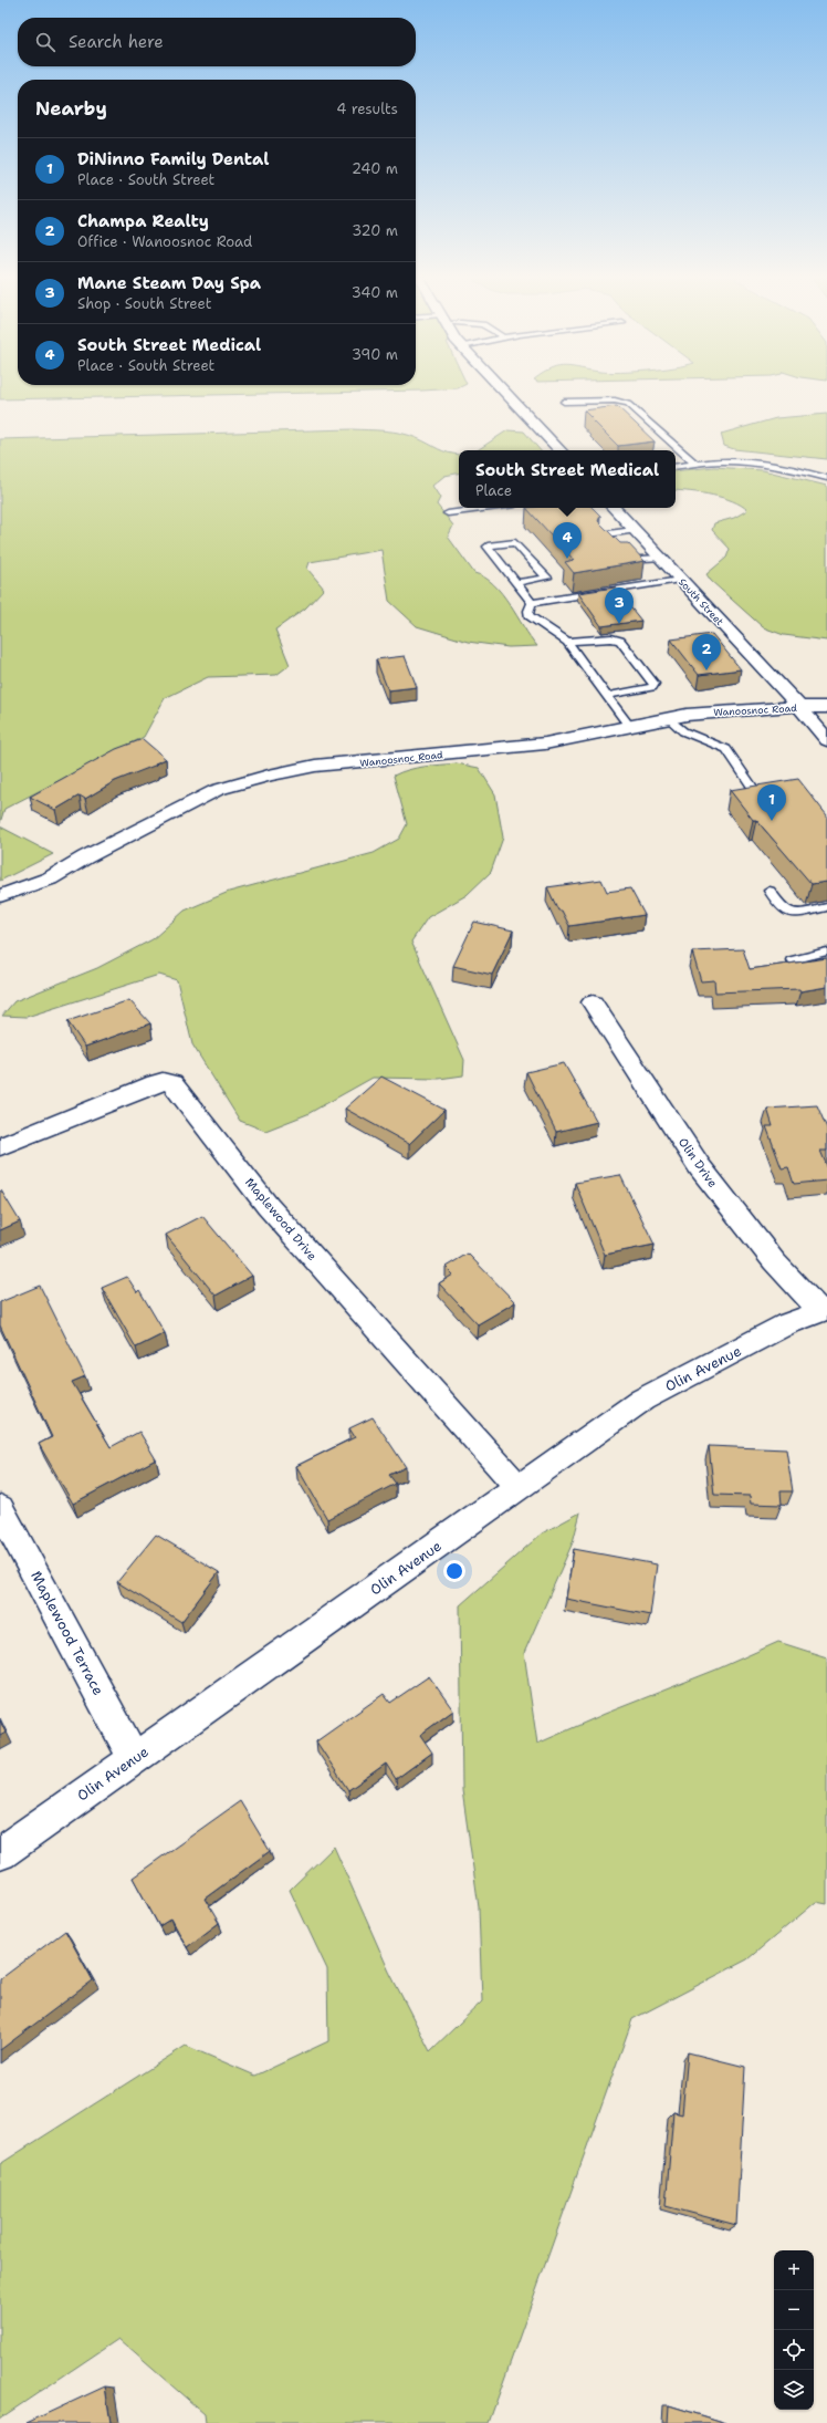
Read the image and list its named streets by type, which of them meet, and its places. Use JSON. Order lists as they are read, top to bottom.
{
  "streets": {
    "street": [
      "South Street",
      "Wanoosnoc Road",
      "Olin Drive",
      "Maplewood Drive",
      "Olin Avenue",
      "Maplewood Terrace"
    ]
  },
  "crossings": [
    ["South Street", "Wanoosnoc Road"],
    ["Olin Drive", "Olin Avenue"],
    ["Maplewood Drive", "Olin Avenue"],
    ["Olin Avenue", "Maplewood Terrace"]
  ],
  "page": {
    "search": "Search here",
    "heading": ["Nearby", "4 results"],
    "list": [
      {
        "mark": "1",
        "name": "DiNinno Family Dental",
        "note": "Place · South Street",
        "value": "240 m"
      },
      {
        "mark": "2",
        "name": "Champa Realty",
        "note": "Office · Wanoosnoc Road",
        "value": "320 m"
      },
      {
        "mark": "3",
        "name": "Mane Steam Day Spa",
        "note": "Shop · South Street",
        "value": "340 m"
      },
      {
        "mark": "4",
        "name": "South Street Medical",
        "note": "Place · South Street",
        "value": "390 m"
      }
    ],
    "popup": ["South Street Medical", "Place"],
    "pins": [
      "4",
      "3",
      "2",
      "1"
    ],
    "map_buttons": ["+", "−"]
  }
}
